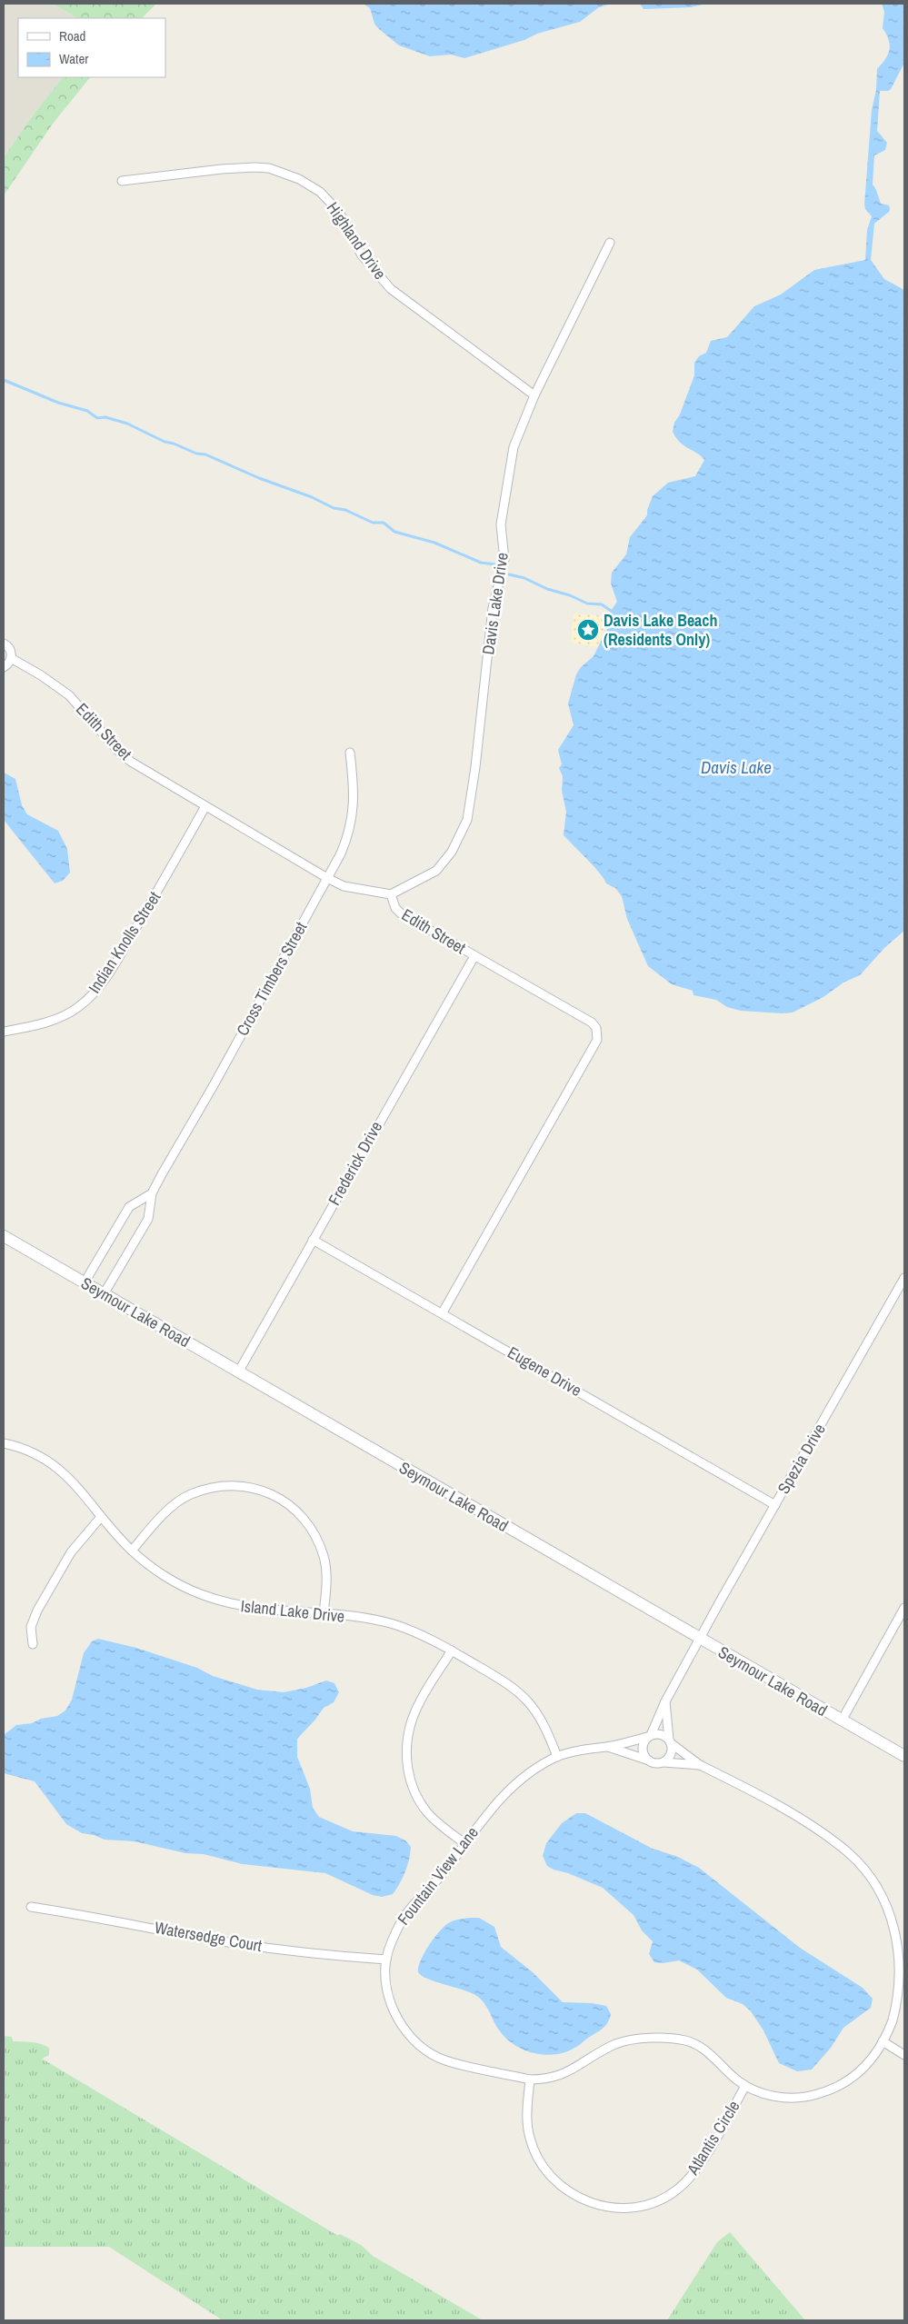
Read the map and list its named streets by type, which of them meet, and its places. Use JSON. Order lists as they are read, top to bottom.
{
  "streets": {
    "street": [
      "Highland Drive",
      "Davis Lake Drive",
      "Edith Street",
      "Indian Knolls Street",
      "Cross Timbers Street",
      "Frederick Drive",
      "Seymour Lake Road",
      "Eugene Drive",
      "Spezia Drive",
      "Island Lake Drive",
      "Fountain View Lane",
      "Watersedge Court",
      "Atlantis Circle"
    ]
  },
  "crossings": [
    ["Highland Drive", "Davis Lake Drive"],
    ["Davis Lake Drive", "Edith Street"],
    ["Edith Street", "Indian Knolls Street"],
    ["Edith Street", "Cross Timbers Street"],
    ["Edith Street", "Frederick Drive"],
    ["Edith Street", "Eugene Drive"],
    ["Cross Timbers Street", "Seymour Lake Road"],
    ["Frederick Drive", "Seymour Lake Road"],
    ["Frederick Drive", "Eugene Drive"],
    ["Seymour Lake Road", "Spezia Drive"],
    ["Eugene Drive", "Spezia Drive"],
    ["Island Lake Drive", "Fountain View Lane"],
    ["Fountain View Lane", "Watersedge Court"],
    ["Fountain View Lane", "Atlantis Circle"]
  ],
  "water": ["Davis Lake"],
  "places": {
    "place": ["Davis Lake Beach (Residents Only)"]
  },
  "legend": ["Road", "Water"]
}
